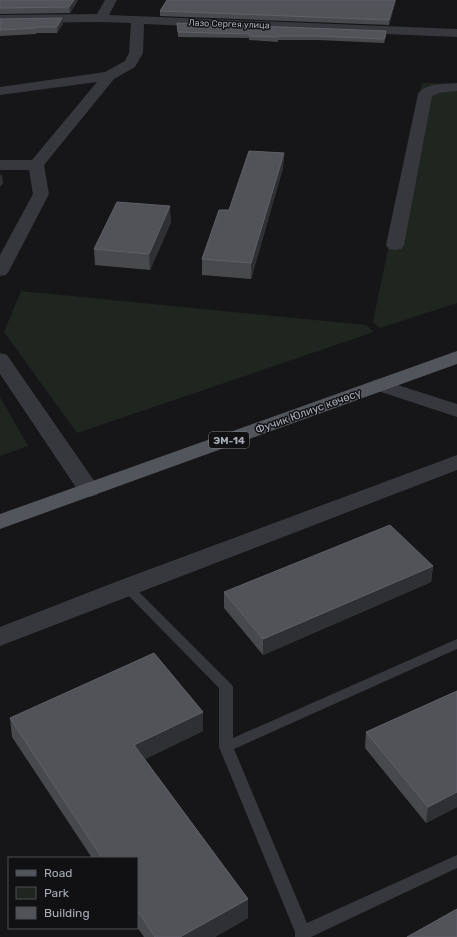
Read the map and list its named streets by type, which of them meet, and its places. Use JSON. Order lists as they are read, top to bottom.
{
  "streets": {
    "main road": ["Фучик Юлиус көчөсү", "ЭМ-14"],
    "street": ["Лазо Сергея улица"]
  },
  "legend": ["Road", "Park", "Building"]
}
